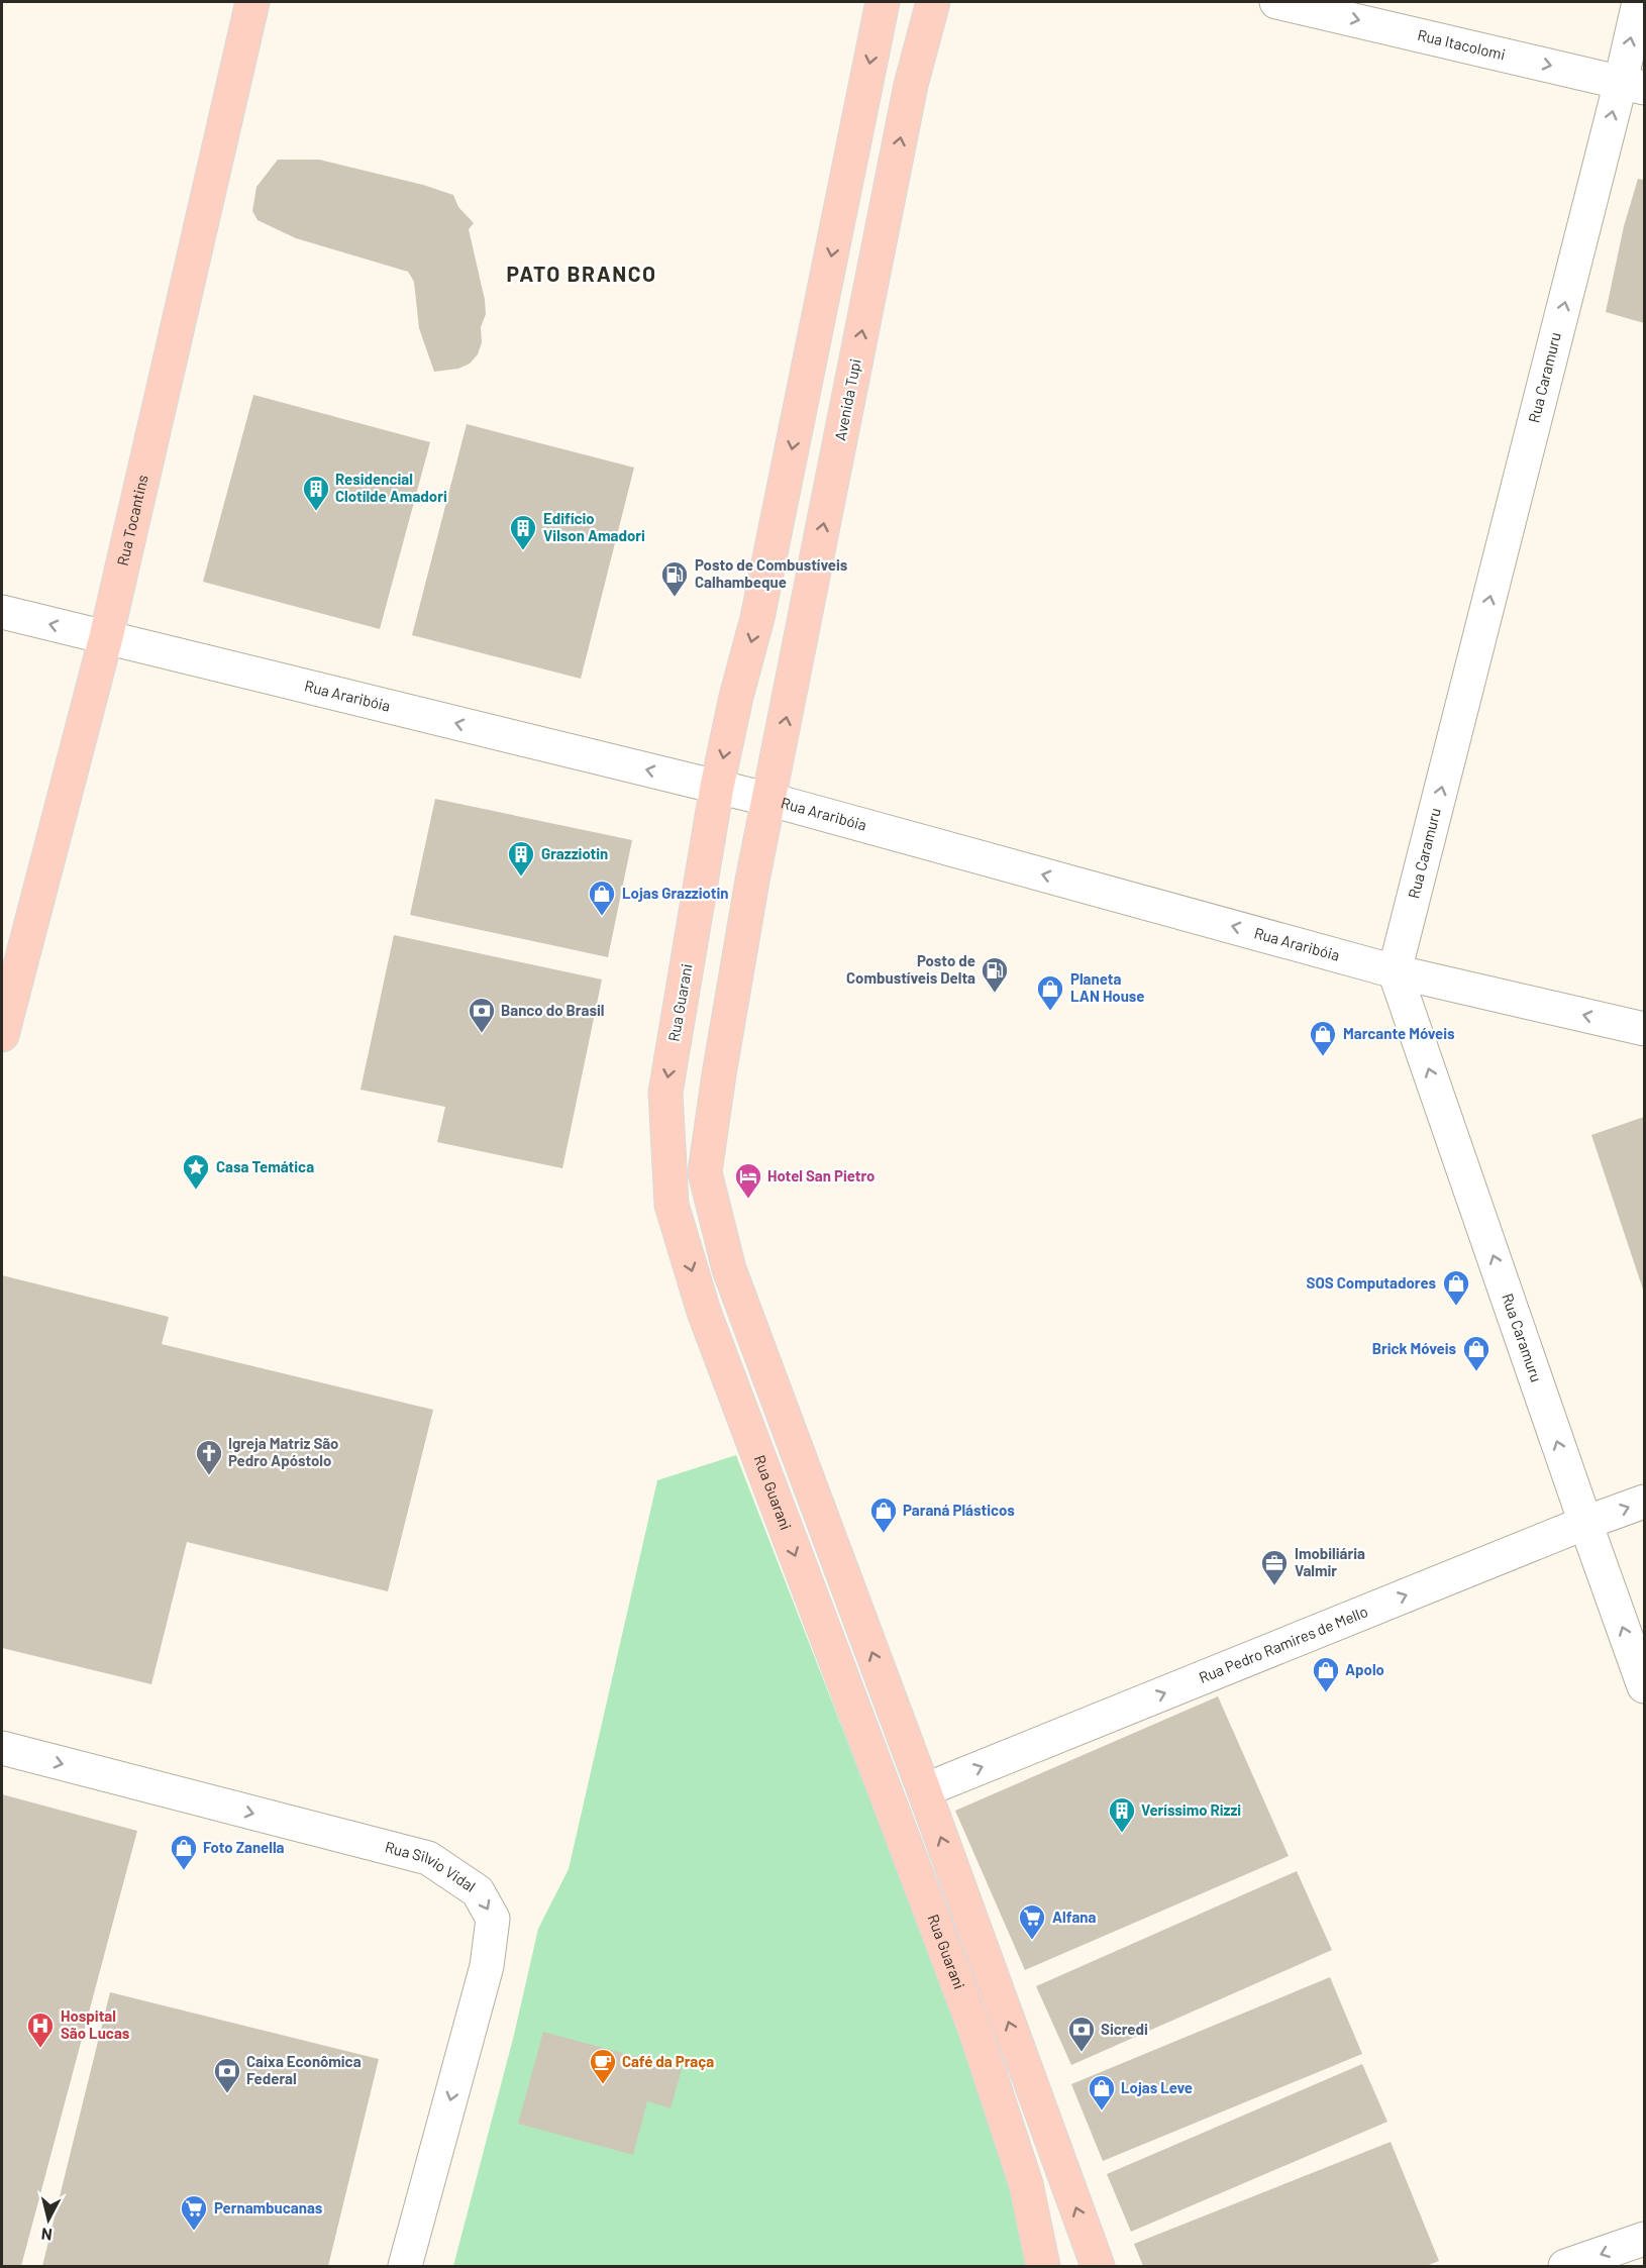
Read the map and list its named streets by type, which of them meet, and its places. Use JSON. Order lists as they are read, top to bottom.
{
  "streets": {
    "main road": ["Avenida Tupi", "Rua Tocantins", "Rua Guarani"],
    "street": [
      "Rua Itacolomi",
      "Rua Caramuru",
      "Rua Araribóia",
      "Rua Pedro Ramires de Mello",
      "Rua Silvio Vidal"
    ]
  },
  "crossings": [
    ["Rua Itacolomi", "Rua Caramuru"],
    ["Rua Caramuru", "Rua Araribóia"],
    ["Rua Caramuru", "Rua Pedro Ramires de Mello"],
    ["Avenida Tupi", "Rua Araribóia"],
    ["Rua Tocantins", "Rua Araribóia"],
    ["Rua Araribóia", "Rua Guarani"]
  ],
  "one_way": [
    "Rua Itacolomi",
    "Rua Caramuru",
    "Avenida Tupi",
    "Rua Araribóia",
    "Rua Pedro Ramires de Mello"
  ],
  "districts": ["PATO BRANCO"],
  "places": {
    "building": [
      "Residencial Clotilde Amadori",
      "Edifício Vilson Amadori",
      "Grazziotin",
      "Veríssimo Rizzi"
    ],
    "fuel station": ["Posto de Combustíveis Calhambeque", "Posto de Combustíveis Delta"],
    "shop": [
      "Lojas Grazziotin",
      "Planeta LAN House",
      "Marcante Móveis",
      "SOS Computadores",
      "Brick Móveis",
      "Paraná Plásticos",
      "Apolo",
      "Foto Zanella",
      "Lojas Leve"
    ],
    "bank": ["Banco do Brasil", "Sicredi", "Caixa Econômica Federal"],
    "place": ["Casa Temática"],
    "hotel": ["Hotel San Pietro"],
    "church": ["Igreja Matriz São Pedro Apóstolo"],
    "office": ["Imobiliária Valmir"],
    "supermarket": ["Alfana", "Pernambucanas"],
    "hospital": ["Hospital São Lucas"],
    "cafe": ["Café da Praça"]
  },
  "north": "bottom"
}
